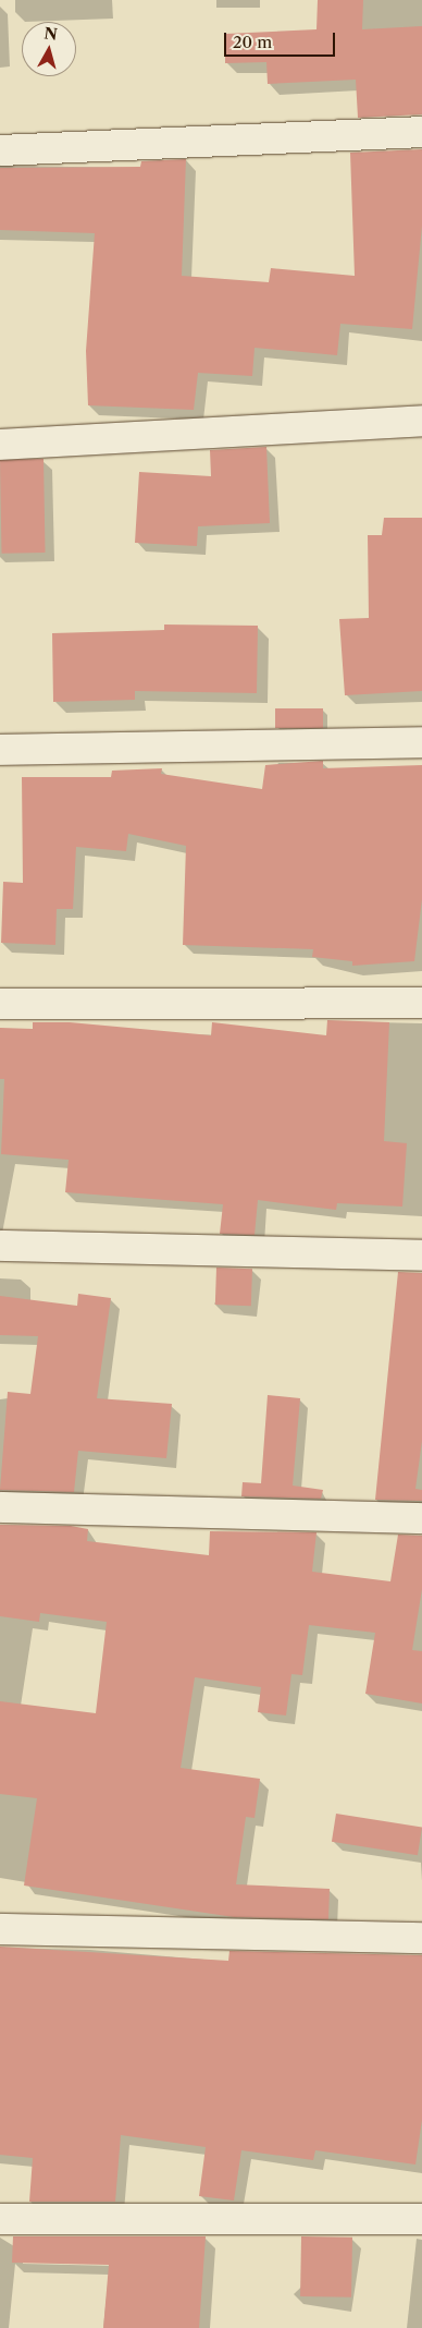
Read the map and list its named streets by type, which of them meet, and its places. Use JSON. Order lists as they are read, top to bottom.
{
  "scale_bar": "20 m",
  "north": "top"
}
